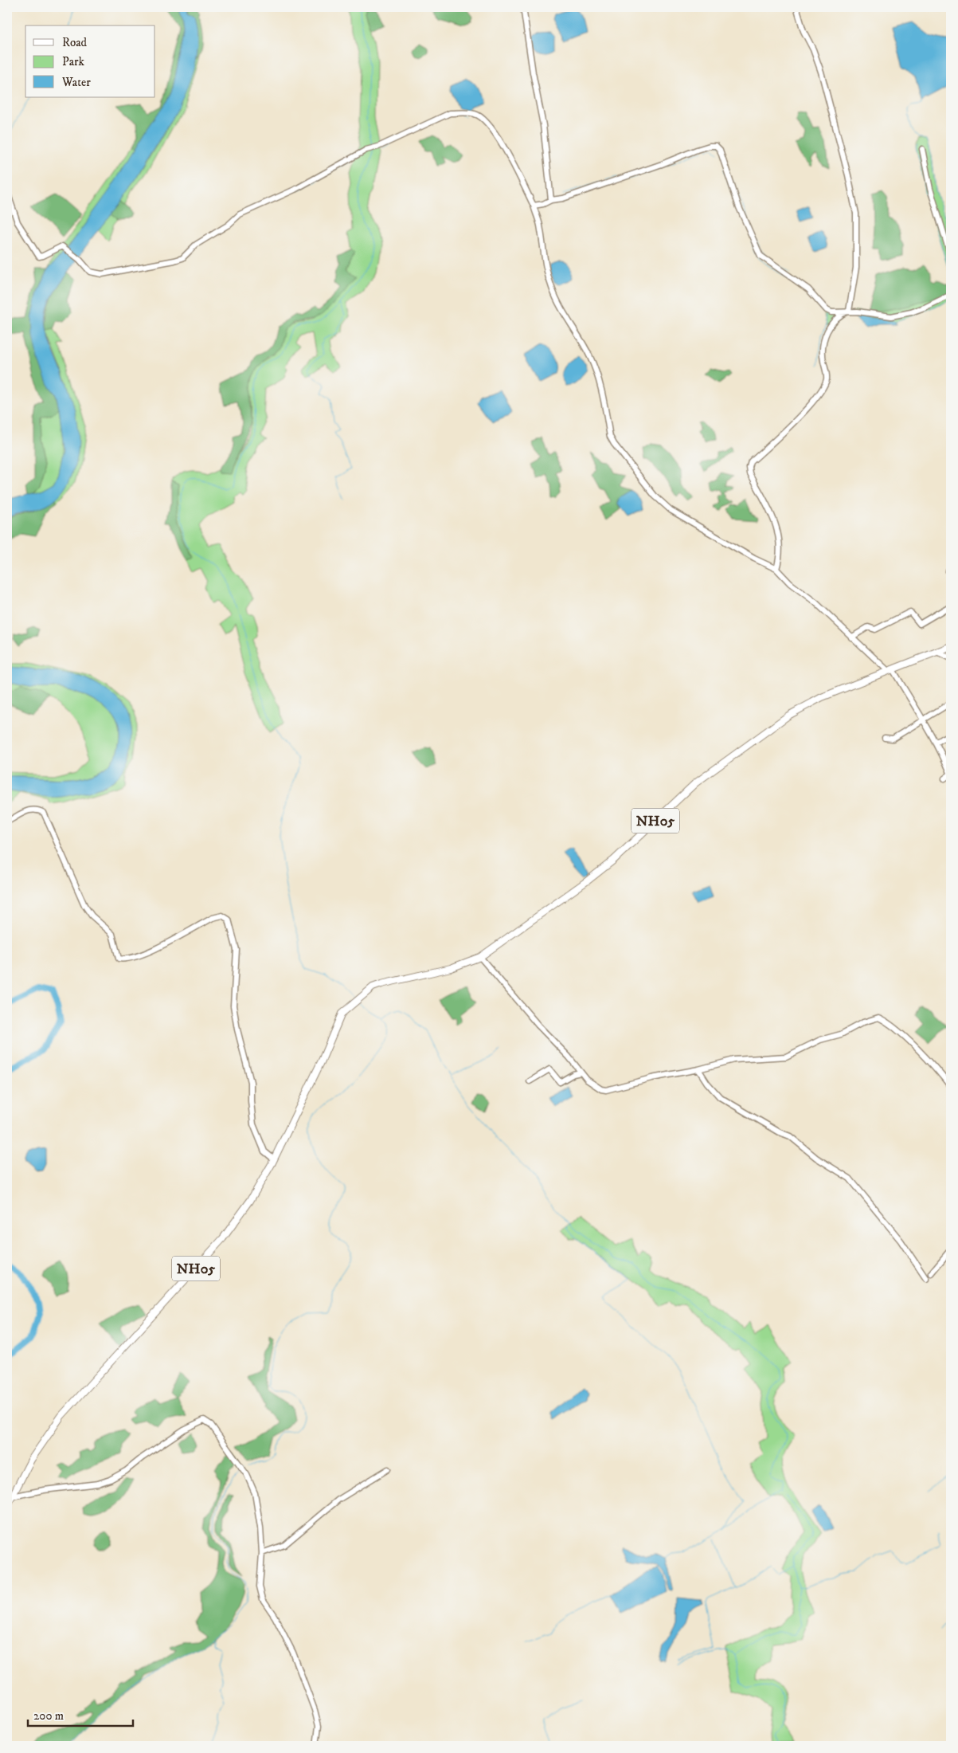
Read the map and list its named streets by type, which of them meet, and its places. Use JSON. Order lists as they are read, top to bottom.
{
  "streets": {
    "main road": ["NH05"]
  },
  "legend": ["Road", "Park", "Water"],
  "scale_bar": "200 m"
}
